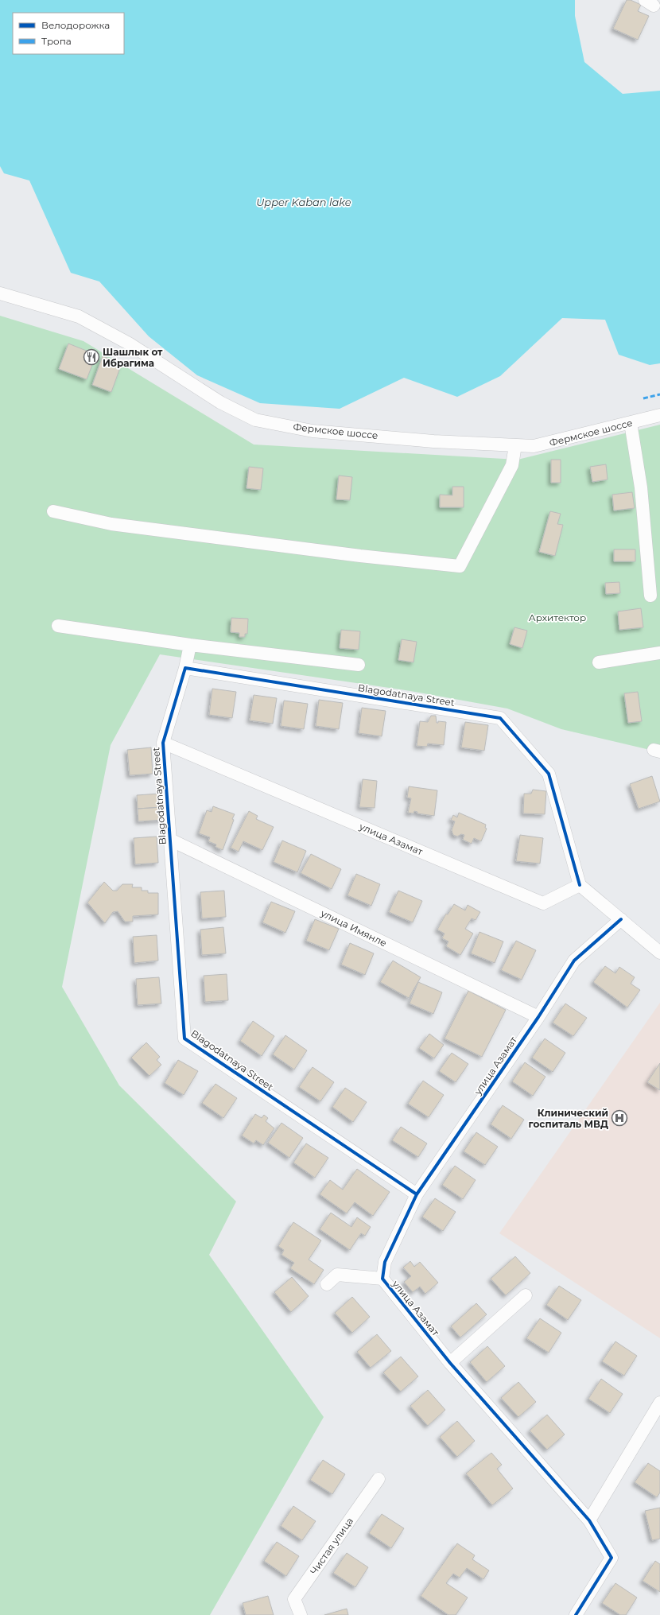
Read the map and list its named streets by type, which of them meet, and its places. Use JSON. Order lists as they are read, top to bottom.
{
  "streets": {
    "street": [
      "Фермское шоссе",
      "Blagodatnaya Street",
      "улица Азамат",
      "улица Имянле",
      "Чистая улица"
    ]
  },
  "crossings": [
    ["Blagodatnaya Street", "улица Азамат"],
    ["Blagodatnaya Street", "улица Имянле"],
    ["улица Азамат", "улица Имянле"]
  ],
  "water": ["Upper Kaban lake"],
  "parks": ["Архитектор"],
  "places": {
    "restaurant": ["Шашлык от Ибрагима"],
    "hospital": ["Клинический госпиталь МВД"]
  },
  "legend": ["Велодорожка", "Тропа"]
}
